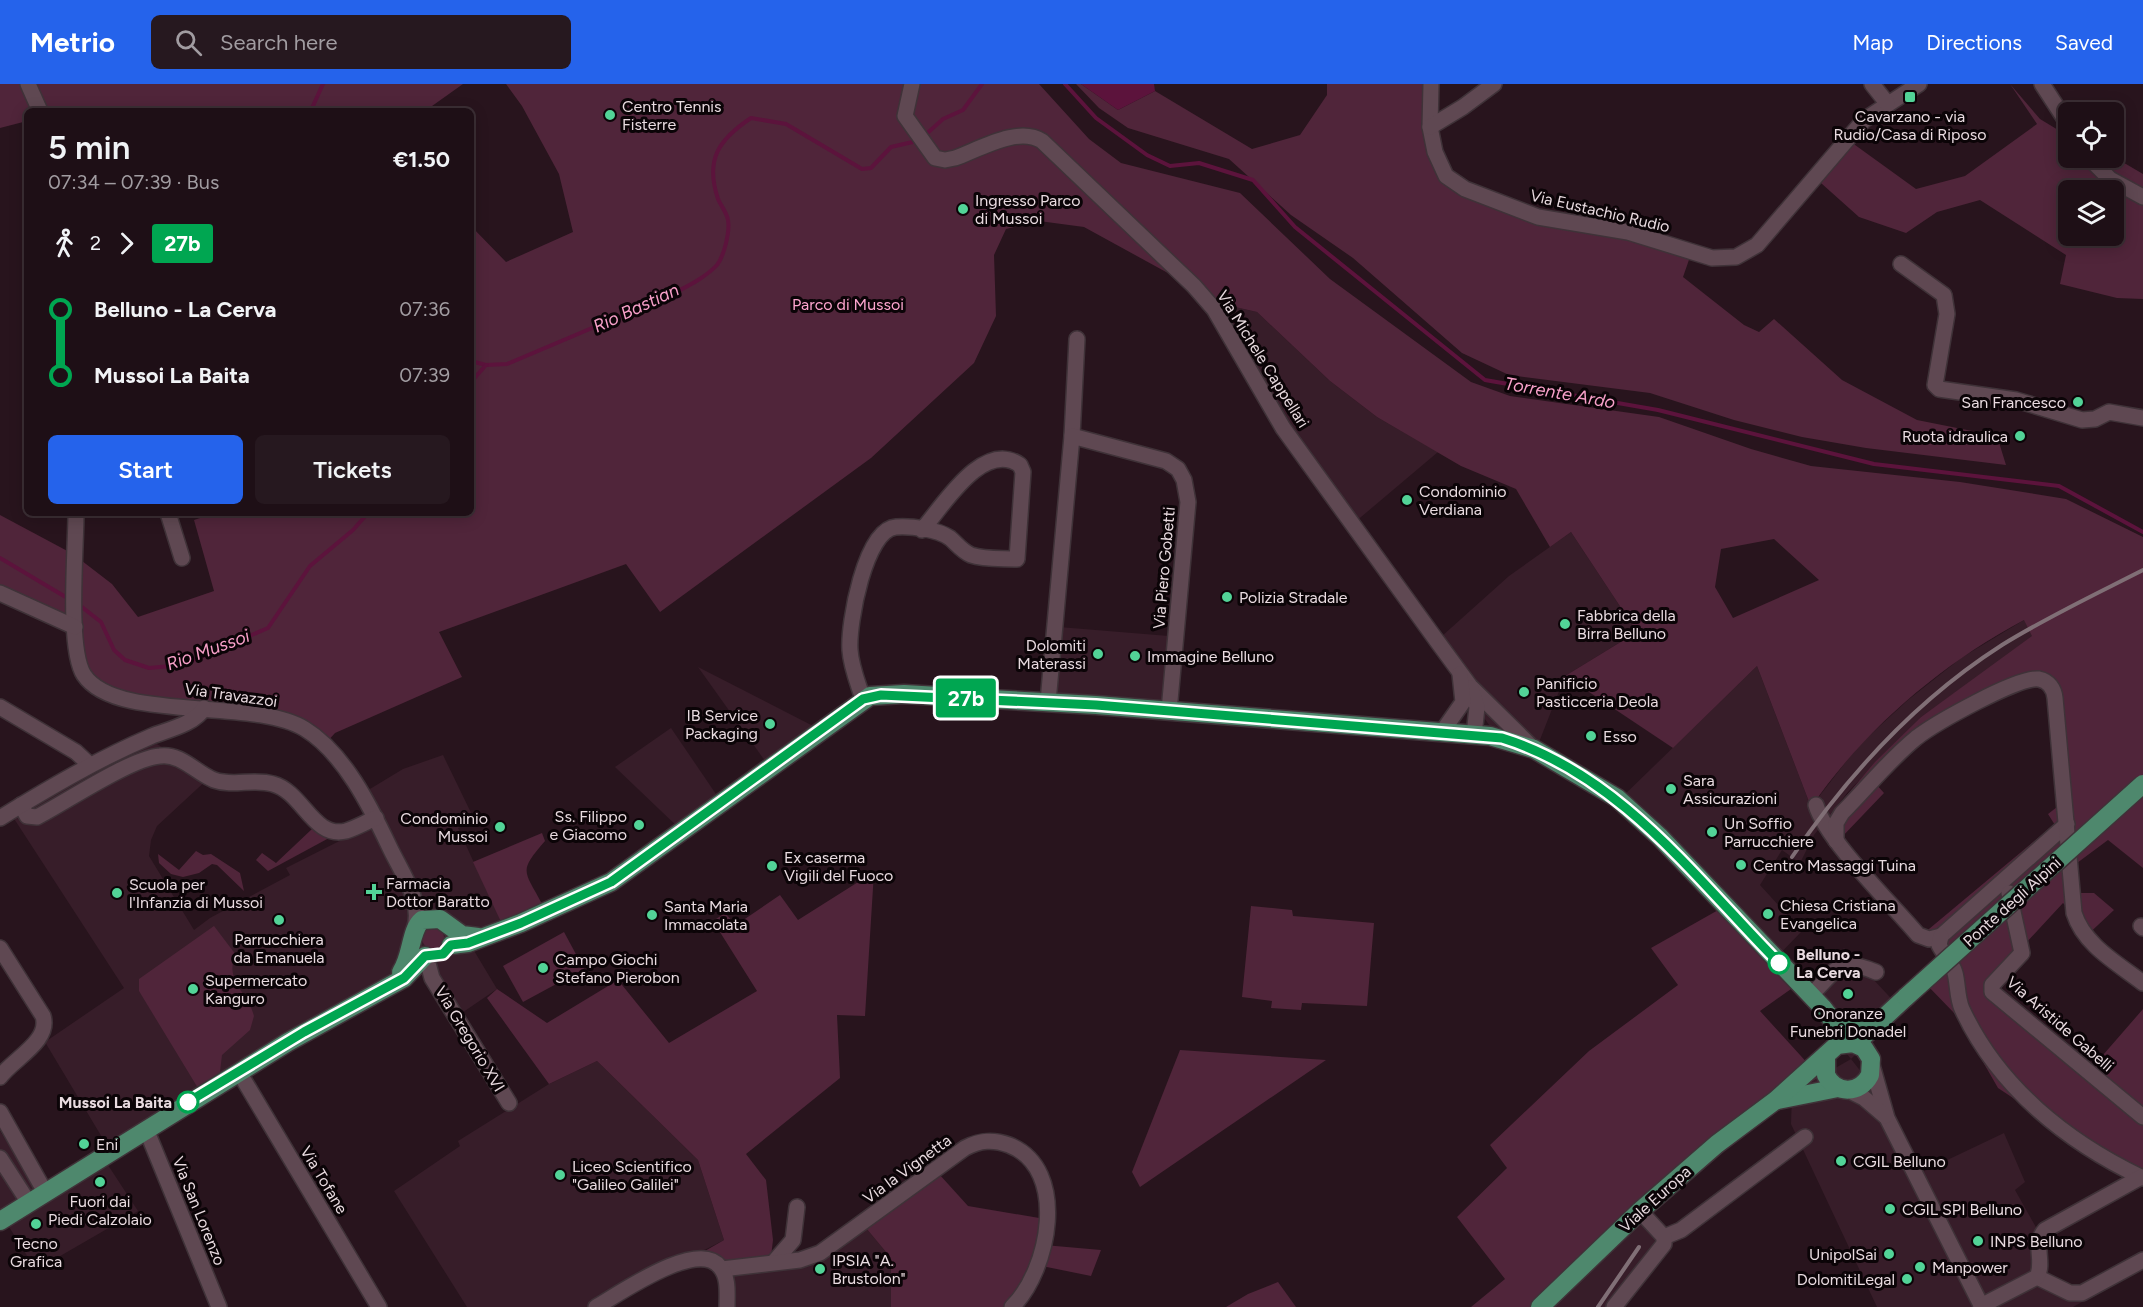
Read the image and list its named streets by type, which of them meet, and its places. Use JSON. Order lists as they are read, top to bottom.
{
  "streets": {
    "main road": ["Ponte degli Alpini", "Via Gregorio XVI", "Viale Europa"],
    "street": [
      "Via Eustachio Rudio",
      "Via Michele Cappellari",
      "Via Piero Gobetti",
      "Via Travazzoi",
      "Via Aristide Gabelli",
      "Via la Vignetta",
      "Via Tofane",
      "Via San Lorenzo"
    ]
  },
  "crossings": [
    ["Via Travazzoi", "Via Gregorio XVI"],
    ["Ponte degli Alpini", "Viale Europa"],
    ["Via Gregorio XVI", "Via Tofane"],
    ["Via Gregorio XVI", "Via San Lorenzo"]
  ],
  "water": ["Rio Bastian", "Torrente Ardo", "Rio Mussoi"],
  "parks": ["Parco di Mussoi"],
  "places": {
    "transit": ["Cavarzano - via Rudio/Casa di Riposo"],
    "other": [
      "Centro Tennis Fisterre",
      "Ingresso Parco di Mussoi",
      "San Francesco",
      "Ruota idraulica",
      "Condominio Verdiana",
      "Polizia Stradale",
      "Fabbrica della Birra Belluno",
      "Dolomiti Materassi",
      "Immagine Belluno",
      "Panificio Pasticceria Deola",
      "IB Service Packaging",
      "Esso",
      "Sara Assicurazioni",
      "Ss. Filippo e Giacomo",
      "Condominio Mussoi",
      "Un Soffio Parrucchiere",
      "Centro Massaggi Tuina",
      "Ex caserma Vigili del Fuoco",
      "Scuola per l'Infanzia di Mussoi",
      "Chiesa Cristiana Evangelica",
      "Santa Maria Immacolata",
      "Parrucchiera da Emanuela",
      "Belluno - La Cerva",
      "Campo Giochi Stefano Pierobon",
      "Supermercato Kanguro",
      "Onoranze Funebri Donadel",
      "Mussoi La Baita",
      "Eni",
      "CGIL Belluno",
      "Liceo Scientifico \"Galileo Galilei\"",
      "Fuori dai Piedi Calzolaio",
      "CGIL SPI Belluno",
      "Tecno Grafica",
      "INPS Belluno",
      "UnipolSai",
      "Manpower",
      "IPSIA \"A. Brustolon\"",
      "DolomitiLegal"
    ],
    "health": ["Farmacia Dottor Baratto"]
  },
  "lines": ["bus line 27b"],
  "page": {
    "header": "Metrio",
    "search": "Search here",
    "nav": ["Map", "Directions", "Saved"],
    "on_map": "27b",
    "heading": ["5 min", "07:34 – 07:39 · Bus", "€1.50"],
    "legs": ["2", "27b"],
    "list": [
      {
        "name": "Belluno - La Cerva",
        "value": "07:36"
      },
      {
        "name": "Mussoi La Baita",
        "value": "07:39"
      }
    ],
    "buttons": ["Start", "Tickets"]
  }
}
